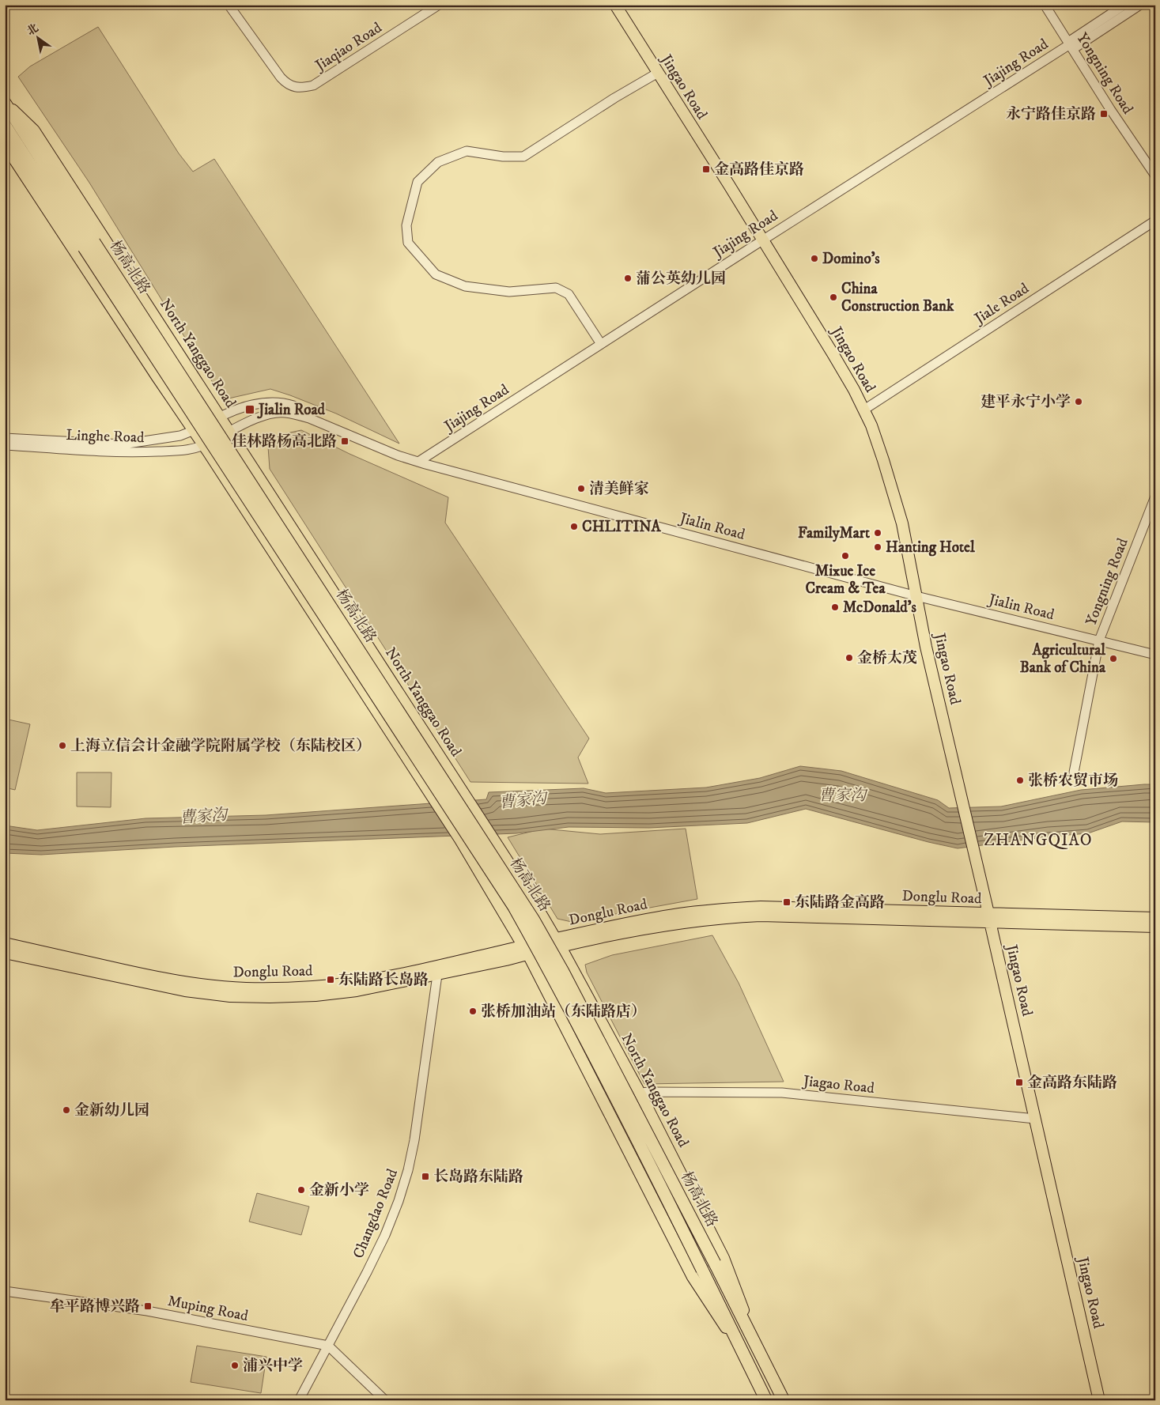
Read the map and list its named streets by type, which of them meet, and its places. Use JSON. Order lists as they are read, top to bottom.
{
  "streets": {
    "highway": ["杨高北路", "North Yanggao Road"],
    "main road": ["Jingao Road", "Donglu Road"],
    "street": [
      "Jiaqiao Road",
      "Jiajing Road",
      "Yongning Road",
      "Jiale Road",
      "Linghe Road",
      "Jialin Road",
      "Jiagao Road",
      "Changdao Road",
      "Muping Road"
    ]
  },
  "crossings": [
    ["Jiajing Road", "Yongning Road"],
    ["Jiajing Road", "Jingao Road"],
    ["Jiajing Road", "Jialin Road"],
    ["Yongning Road", "Jialin Road"],
    ["Jingao Road", "Jiale Road"],
    ["Jingao Road", "Jialin Road"],
    ["Jingao Road", "Donglu Road"],
    ["Jingao Road", "Jiagao Road"],
    ["杨高北路", "North Yanggao Road"],
    ["North Yanggao Road", "Linghe Road"],
    ["North Yanggao Road", "Jialin Road"],
    ["North Yanggao Road", "Donglu Road"],
    ["North Yanggao Road", "Jiagao Road"],
    ["Linghe Road", "Jialin Road"],
    ["Donglu Road", "Changdao Road"],
    ["Changdao Road", "Muping Road"]
  ],
  "districts": ["ZHANGQIAO"],
  "water": ["曹家沟"],
  "places": {
    "transit": [
      "永宁路佳京路",
      "金高路佳京路",
      "Jialin Road",
      "佳林路杨高北路",
      "东陆路金高路",
      "东陆路长岛路",
      "金高路东陆路",
      "长岛路东陆路",
      "牟平路博兴路"
    ],
    "other": [
      "Domino's",
      "蒲公英幼儿园",
      "China Construction Bank",
      "建平永宁小学",
      "清美鲜家",
      "CHLITINA",
      "FamilyMart",
      "Hanting Hotel",
      "Mixue Ice Cream & Tea",
      "McDonald's",
      "金桥太茂",
      "Agricultural Bank of China",
      "上海立信会计金融学院附属学校（东陆校区）",
      "张桥农贸市场",
      "张桥加油站（东陆路店）",
      "金新幼儿园",
      "金新小学",
      "浦兴中学"
    ]
  },
  "north": "top left"
}
